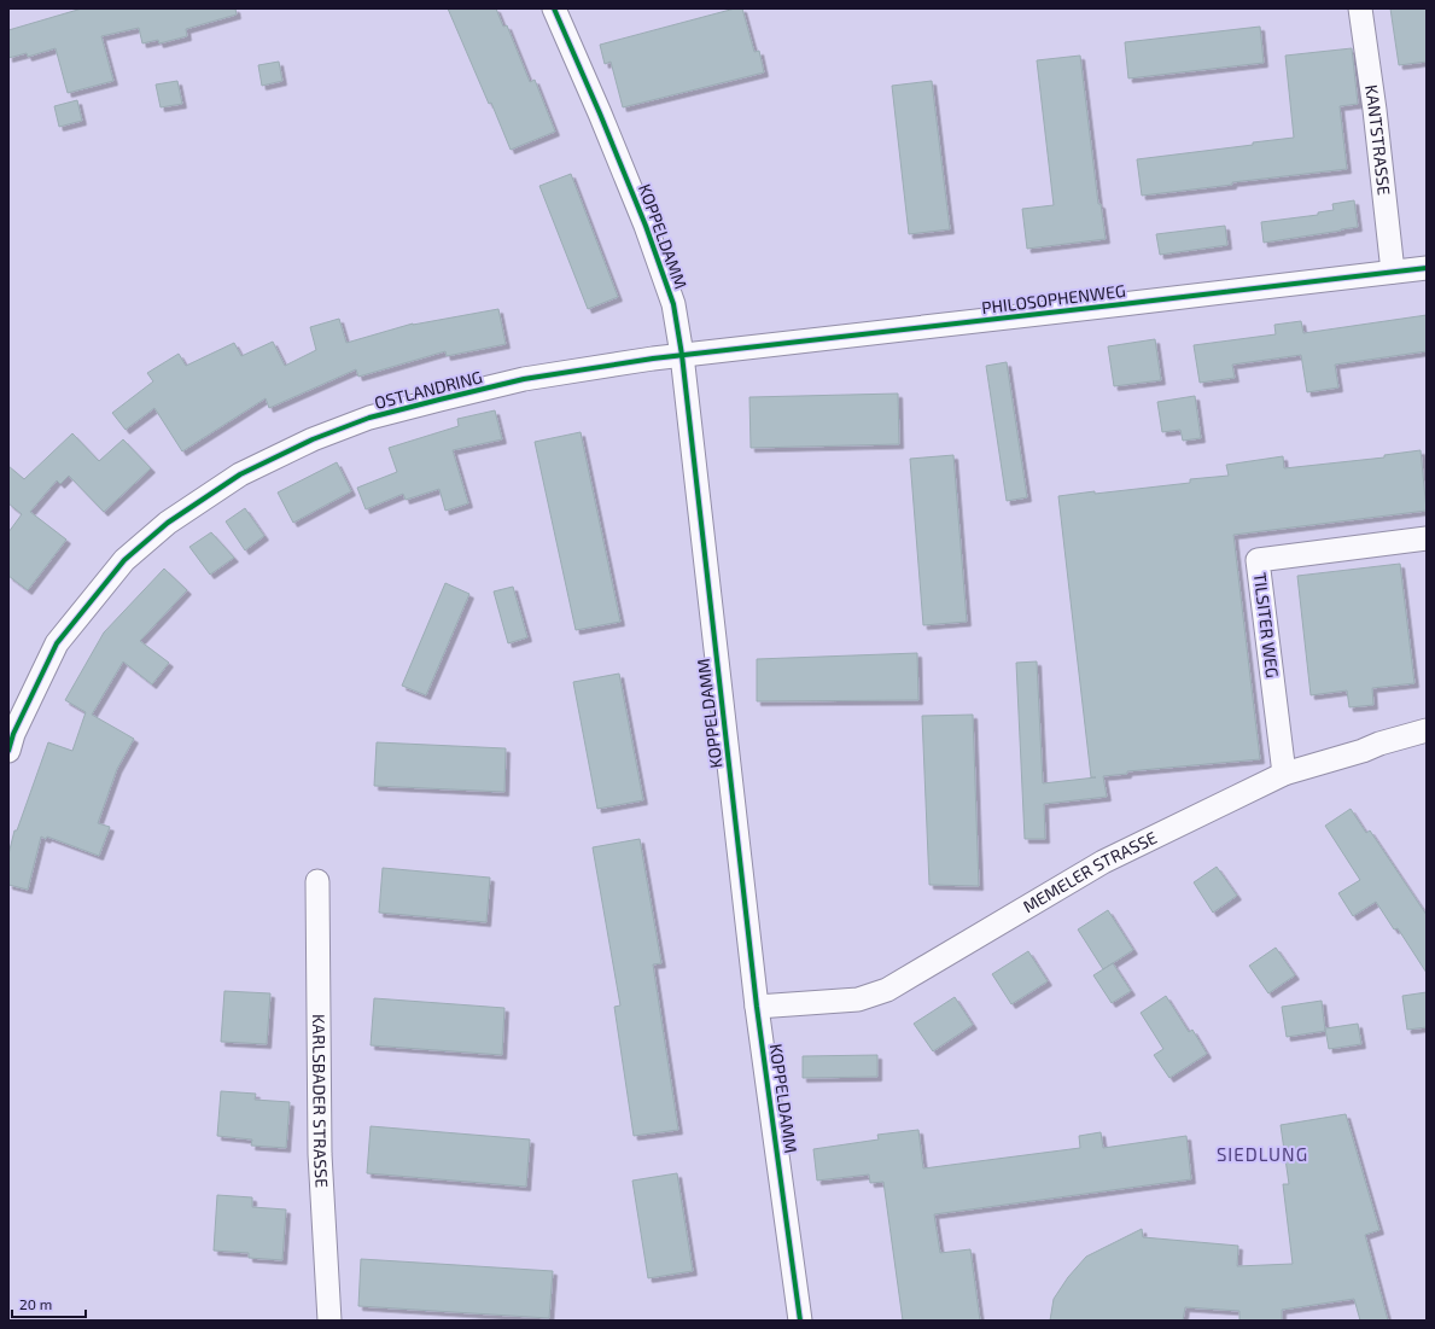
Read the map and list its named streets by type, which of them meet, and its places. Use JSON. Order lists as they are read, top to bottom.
{
  "streets": {
    "street": [
      "KANTSTRASSE",
      "KOPPELDAMM",
      "PHILOSOPHENWEG",
      "OSTLANDRING",
      "TILSITER WEG",
      "MEMELER STRASSE",
      "KARLSBADER STRASSE"
    ]
  },
  "crossings": [
    ["KANTSTRASSE", "PHILOSOPHENWEG"],
    ["KOPPELDAMM", "PHILOSOPHENWEG"],
    ["KOPPELDAMM", "OSTLANDRING"],
    ["KOPPELDAMM", "MEMELER STRASSE"],
    ["PHILOSOPHENWEG", "OSTLANDRING"],
    ["TILSITER WEG", "MEMELER STRASSE"]
  ],
  "districts": ["SIEDLUNG"],
  "scale_bar": "20 m"
}
